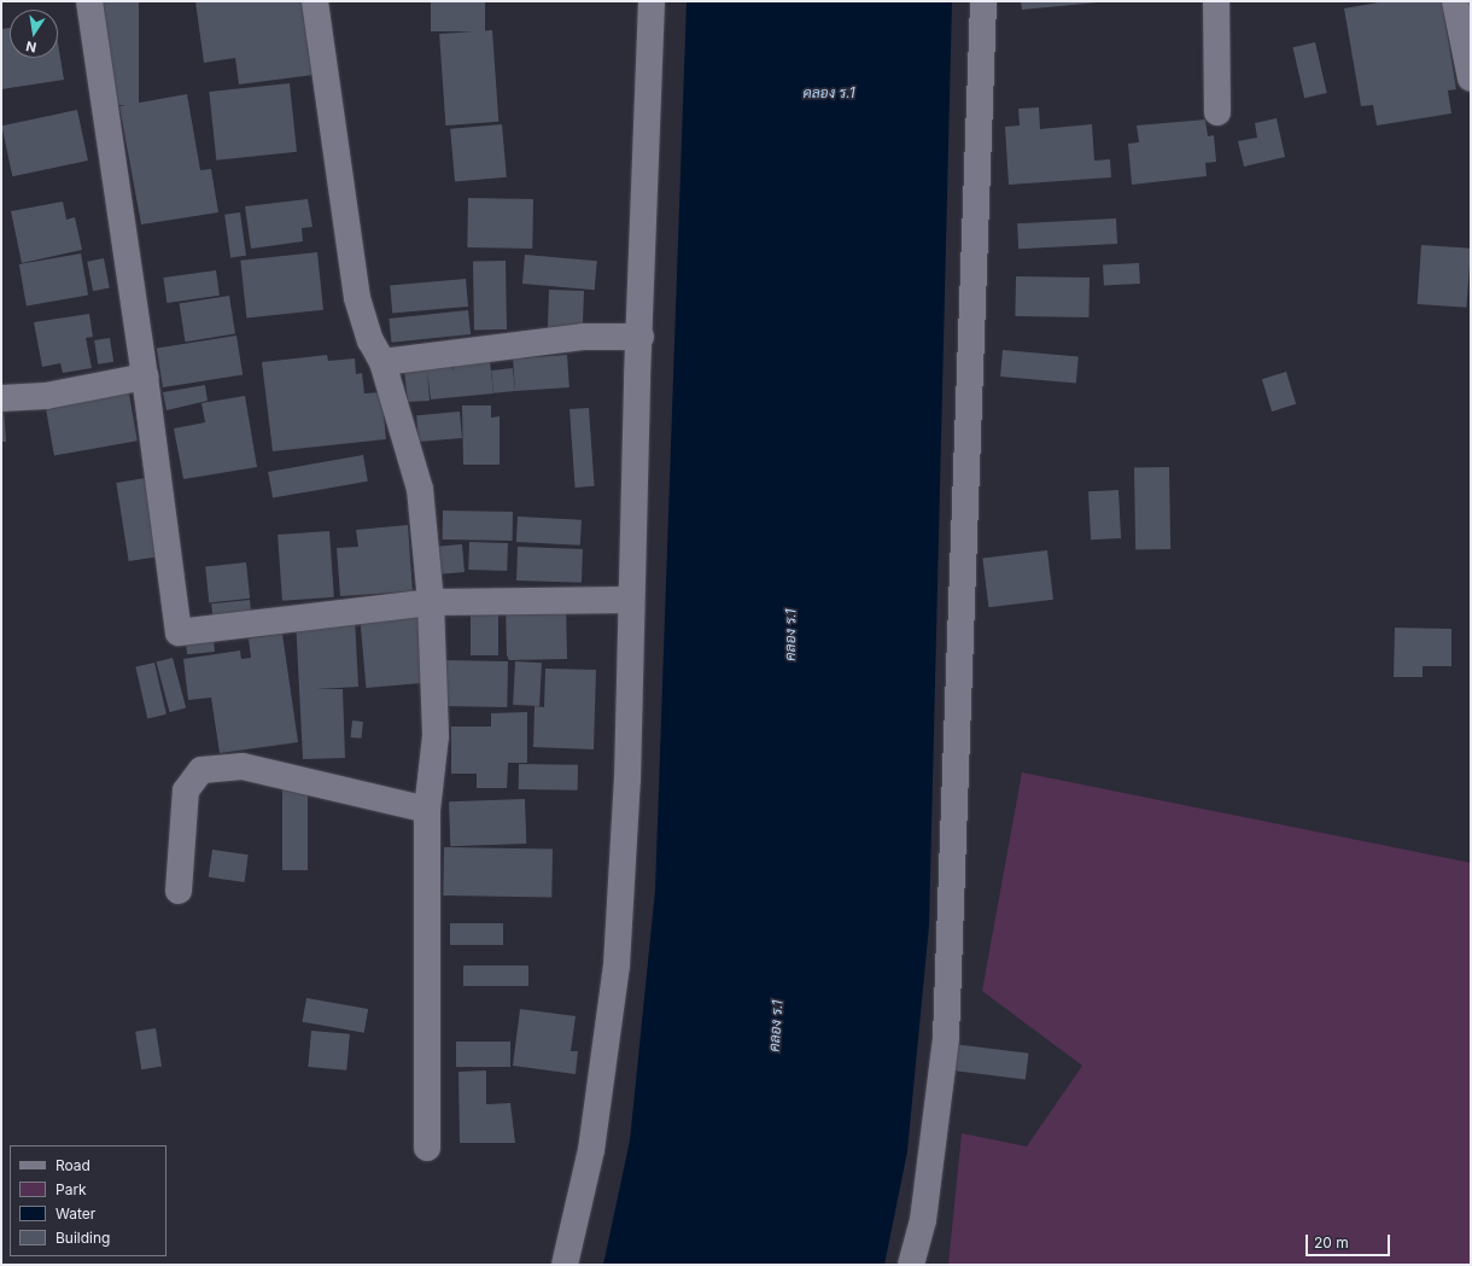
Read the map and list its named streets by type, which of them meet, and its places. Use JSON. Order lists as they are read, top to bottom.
{
  "water": ["คลอง ร.1"],
  "legend": [
    "Road",
    "Park",
    "Water",
    "Building"
  ],
  "scale_bar": "20 m",
  "north": "bottom"
}
